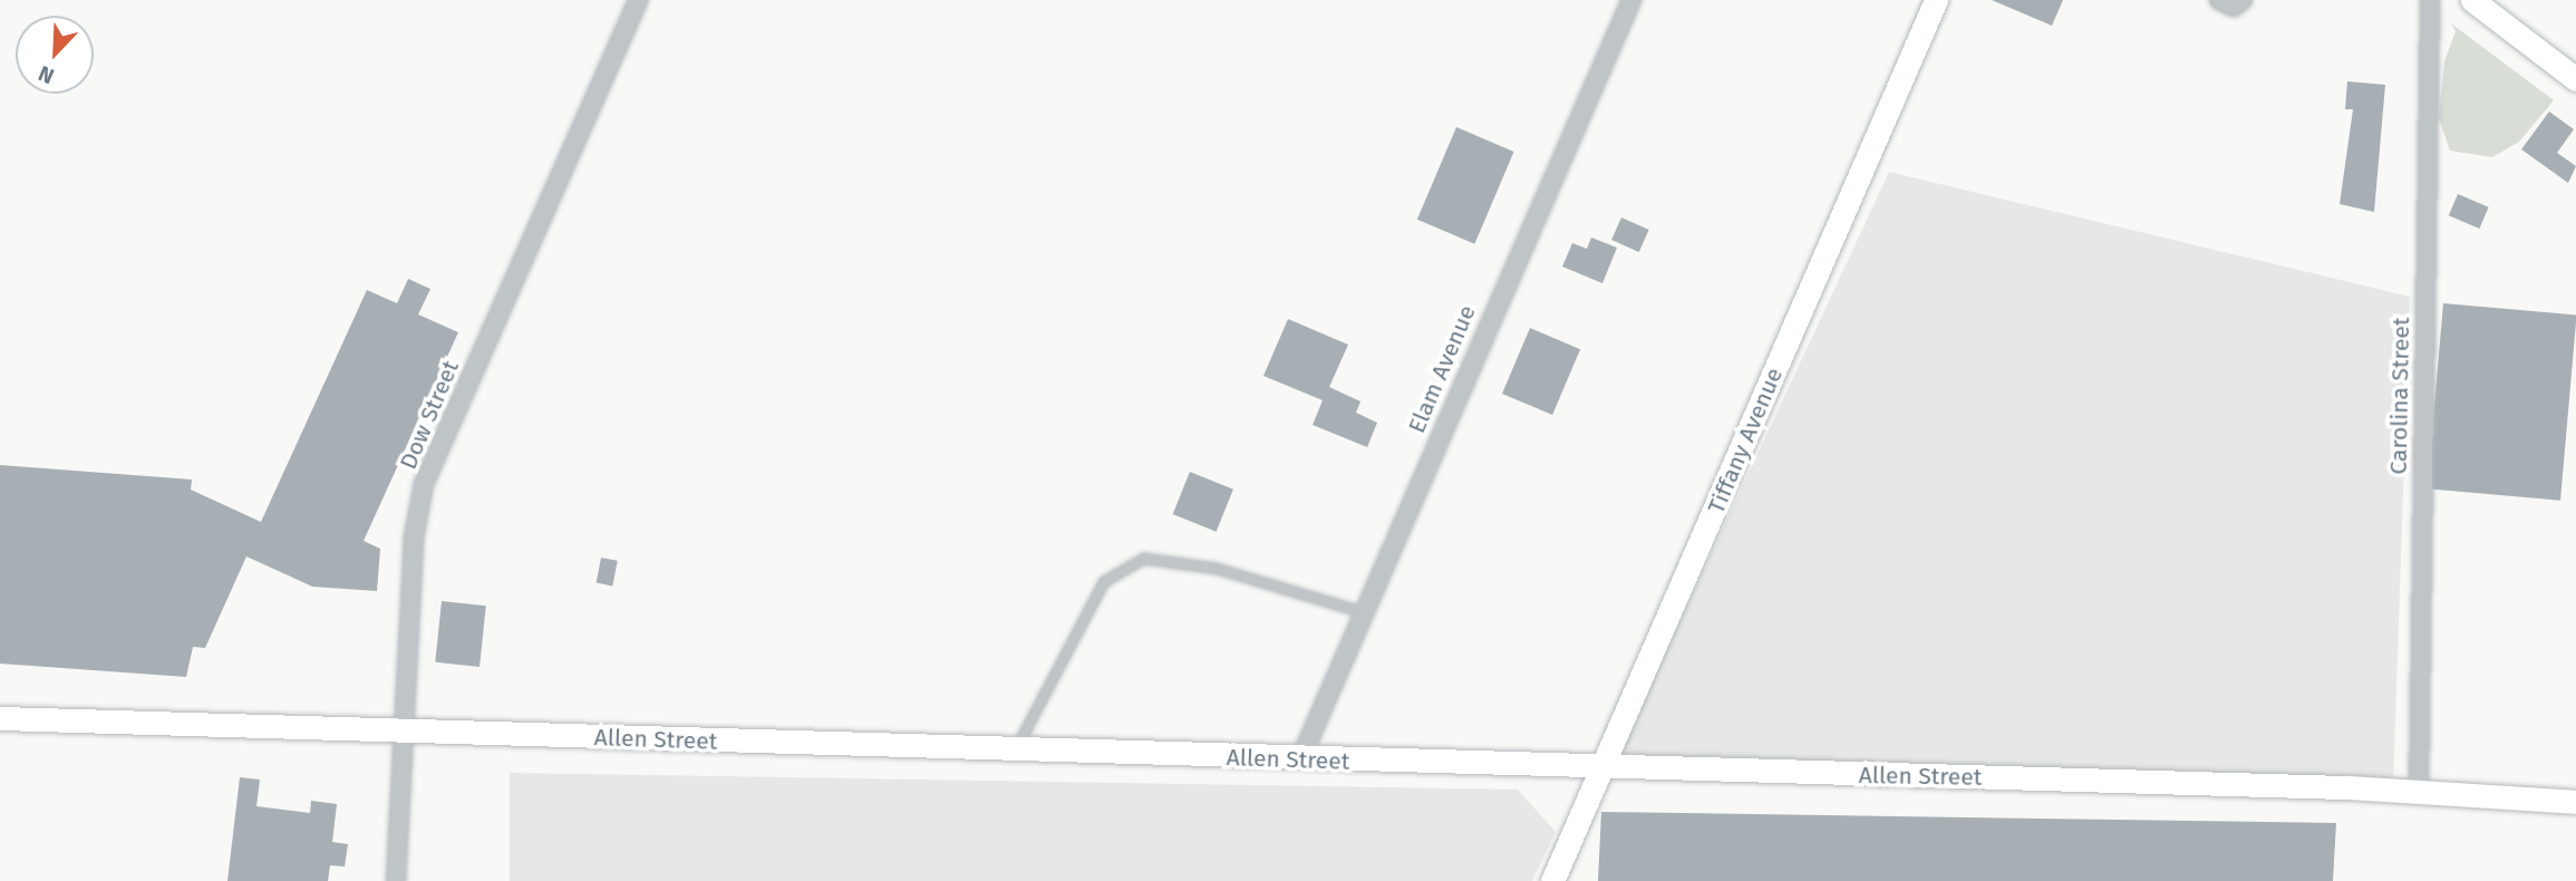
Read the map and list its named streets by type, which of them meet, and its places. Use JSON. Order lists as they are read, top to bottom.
{
  "streets": {
    "street": [
      "Elam Avenue",
      "Carolina Street",
      "Dow Street",
      "Tiffany Avenue",
      "Allen Street"
    ]
  },
  "crossings": [
    ["Elam Avenue", "Allen Street"],
    ["Carolina Street", "Allen Street"],
    ["Dow Street", "Allen Street"],
    ["Tiffany Avenue", "Allen Street"]
  ],
  "north": "bottom left"
}
